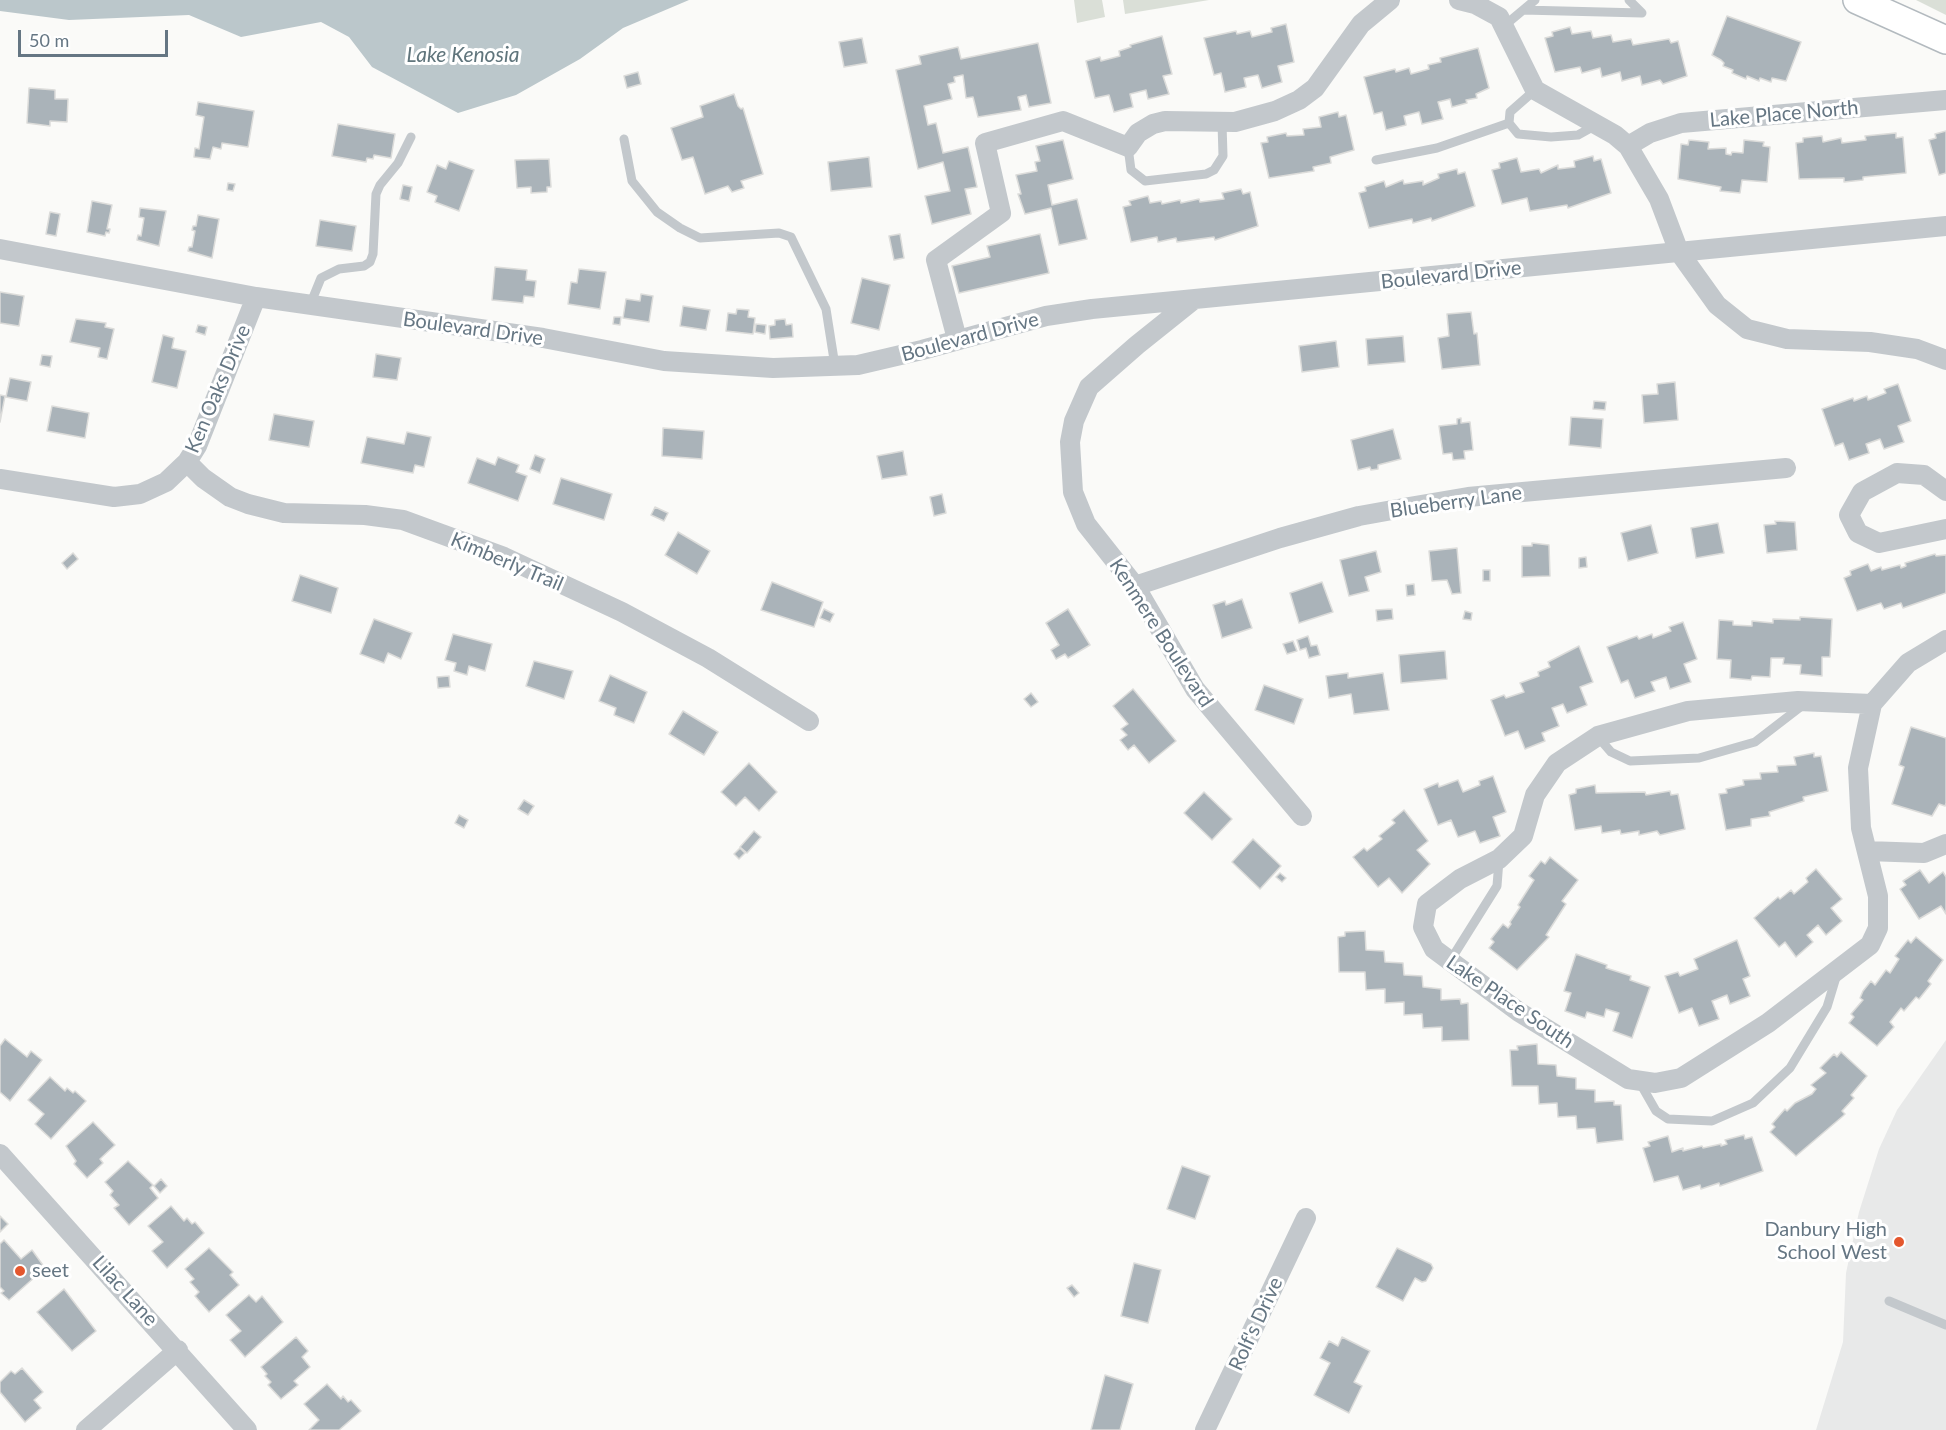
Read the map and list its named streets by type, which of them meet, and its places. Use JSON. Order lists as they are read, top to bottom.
{
  "streets": {
    "street": [
      "Lake Place North",
      "Boulevard Drive",
      "Ken Oaks Drive",
      "Blueberry Lane",
      "Kimberly Trail",
      "Kenmere Boulevard",
      "Lake Place South",
      "Lilac Lane",
      "Rolf's Drive"
    ]
  },
  "crossings": [
    ["Boulevard Drive", "Ken Oaks Drive"],
    ["Boulevard Drive", "Kenmere Boulevard"],
    ["Ken Oaks Drive", "Kimberly Trail"],
    ["Blueberry Lane", "Kenmere Boulevard"]
  ],
  "water": ["Lake Kenosia"],
  "places": ["Danbury High School West", "seet"],
  "scale_bar": "50 m"
}
